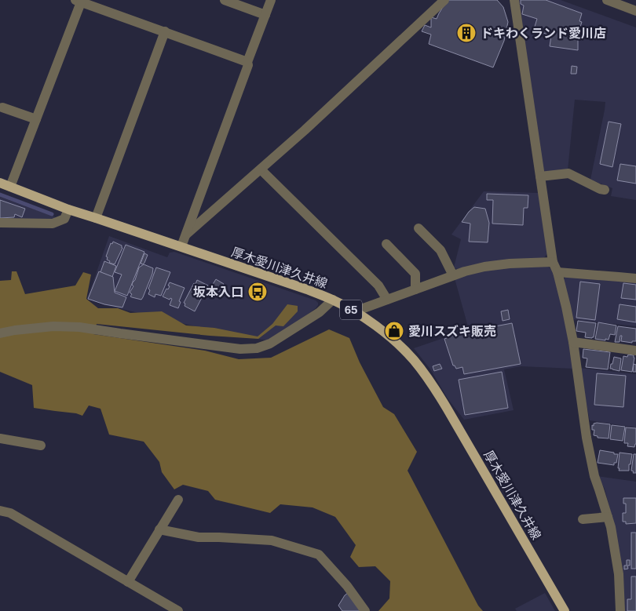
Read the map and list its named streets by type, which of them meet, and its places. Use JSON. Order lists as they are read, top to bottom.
{
  "streets": {
    "main road": ["厚木愛川津久井線", "65"]
  },
  "places": {
    "building": ["ドキわくランド愛川店"],
    "bus stop": ["坂本入口"],
    "shop": ["愛川スズキ販売"]
  }
}
